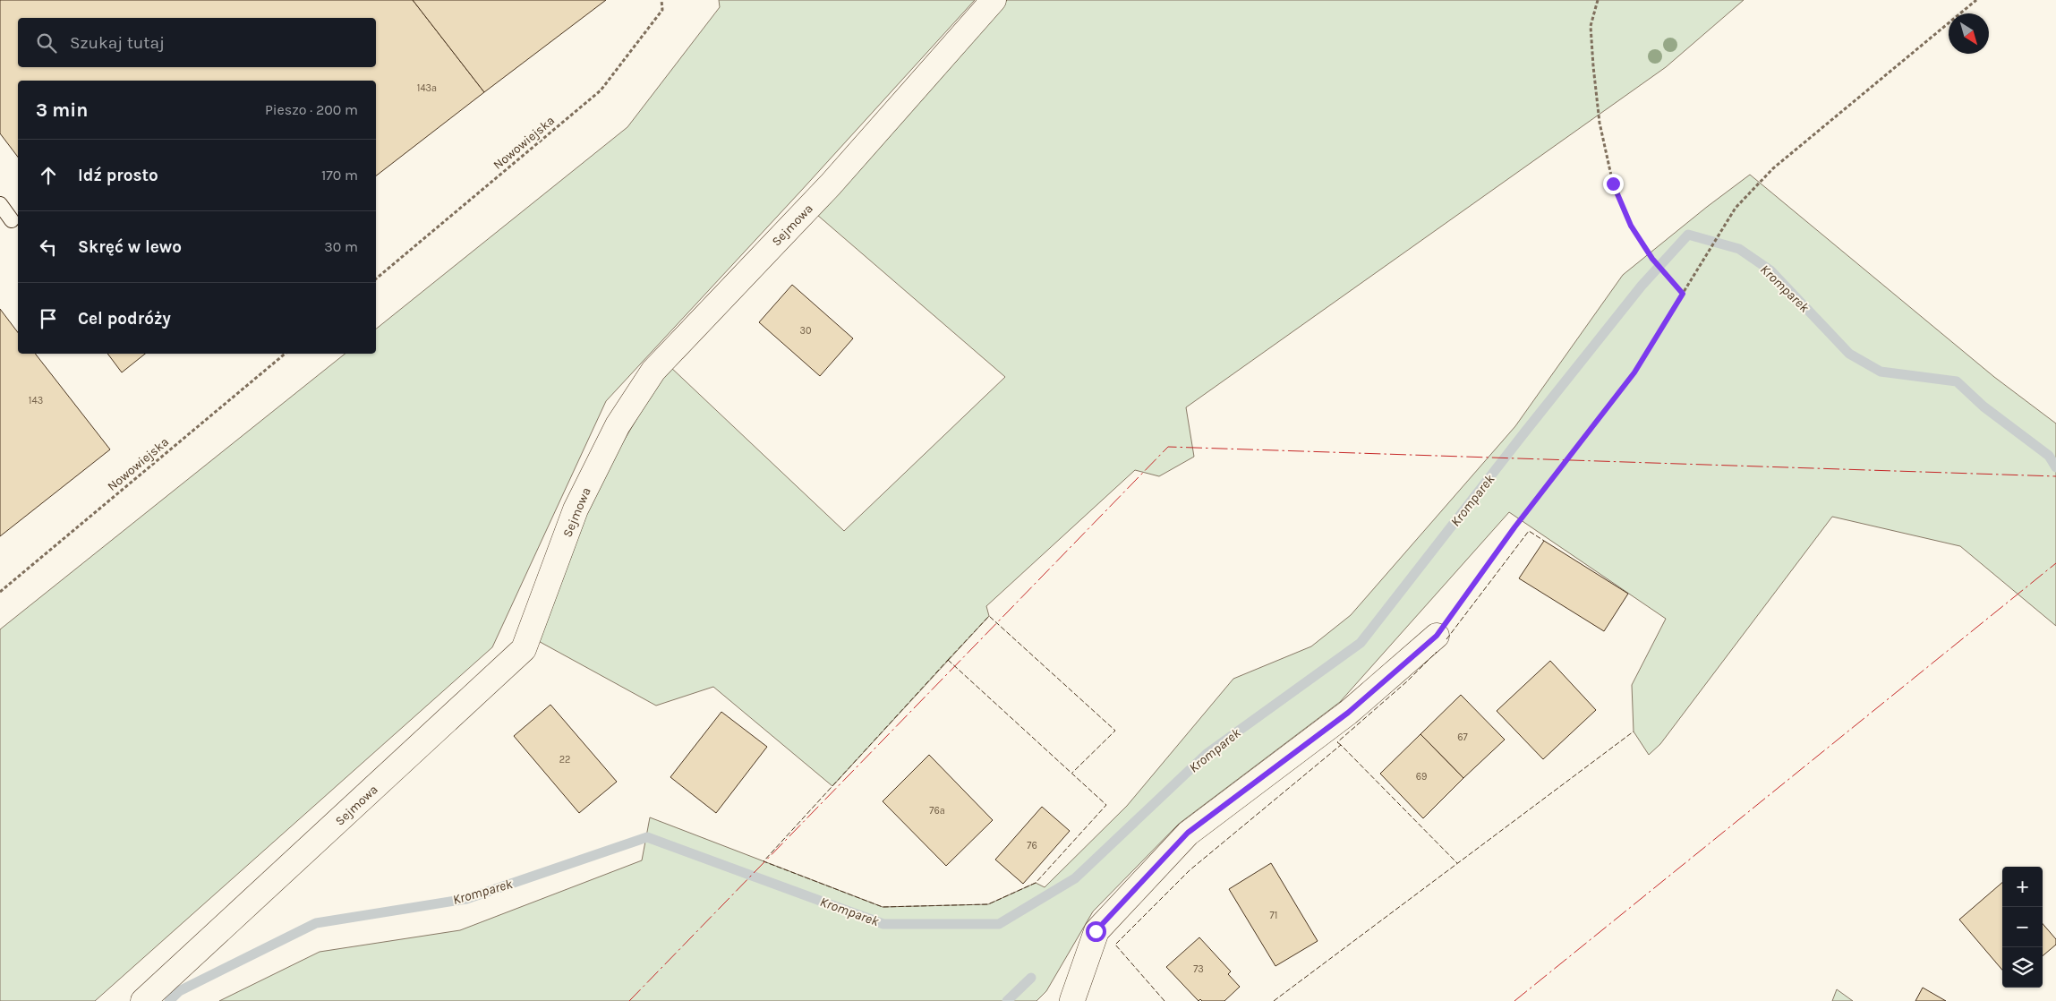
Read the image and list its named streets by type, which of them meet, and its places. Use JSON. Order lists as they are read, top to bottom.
{
  "streets": {
    "street": ["Sejmowa"],
    "path": ["Nowowiejska"]
  },
  "water": ["Kromparek"],
  "house_numbers": [
    "143a",
    "30",
    "143",
    "67",
    "22",
    "69",
    "76a",
    "76",
    "71",
    "73"
  ],
  "north": "bottom right",
  "page": {
    "search": "Szukaj tutaj",
    "heading": ["3 min", "Pieszo · 200 m"],
    "list": [
      ["Idź prosto", "170 m"],
      ["Skręć w lewo", "30 m"],
      "Cel podróży"
    ],
    "map_buttons": ["+", "−"]
  }
}
